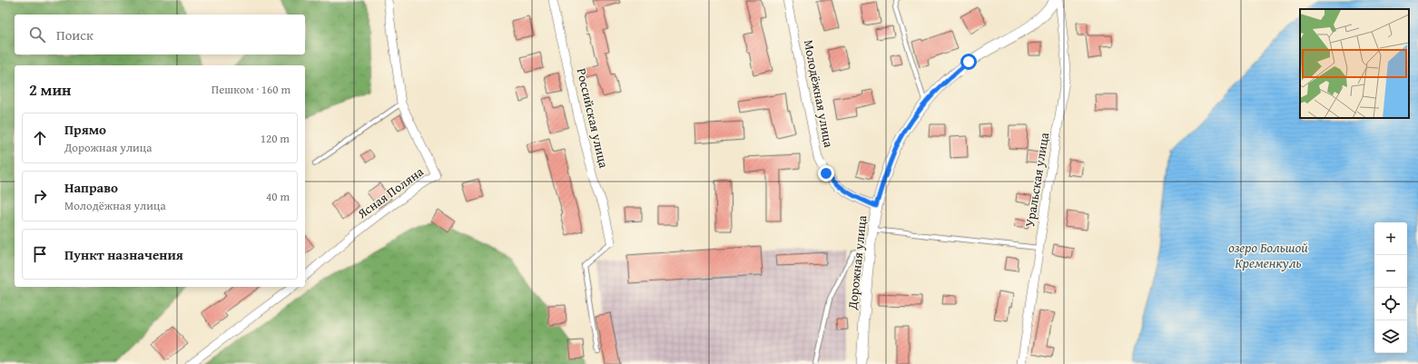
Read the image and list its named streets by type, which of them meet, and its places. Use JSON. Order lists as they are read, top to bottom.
{
  "streets": {
    "street": [
      "Молодёжная улица",
      "Российская улица",
      "Уральская улица",
      "Ясная Поляна",
      "Дорожная улица"
    ]
  },
  "crossings": [
    ["Молодёжная улица", "Дорожная улица"]
  ],
  "water": ["озеро Большой Кременкуль"],
  "page": {
    "search": "Поиск",
    "heading": ["2 мин", "Пешком · 160 m"],
    "list": [
      ["Прямо", "Дорожная улица", "120 m"],
      ["Направо", "Молодёжная улица", "40 m"],
      "Пункт назначения"
    ],
    "map_buttons": ["+", "−"]
  }
}
